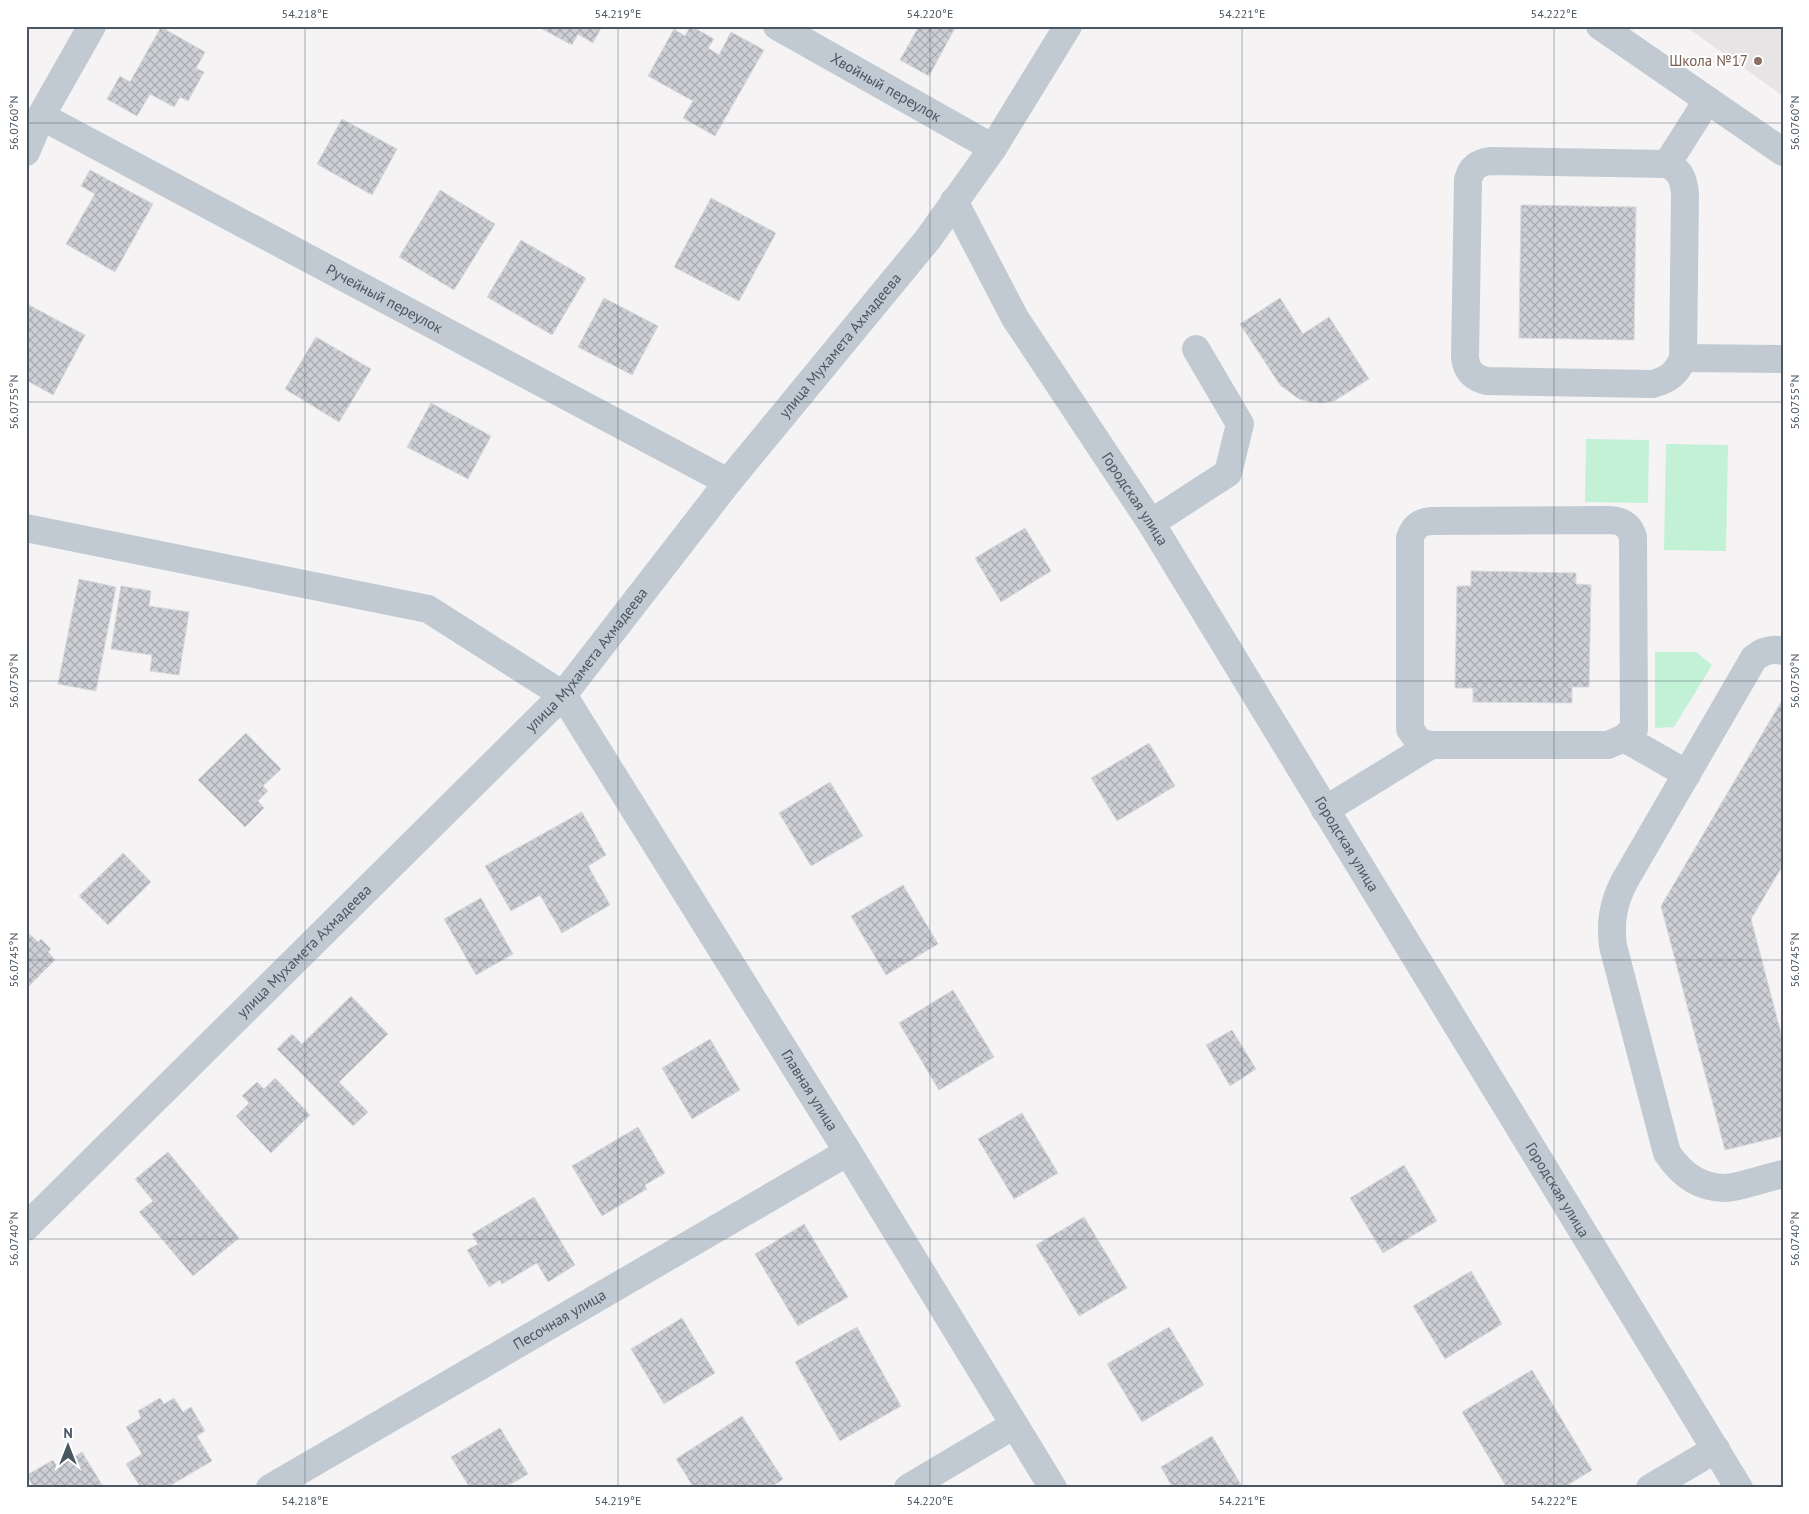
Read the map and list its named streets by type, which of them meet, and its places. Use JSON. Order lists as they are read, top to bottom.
{
  "streets": {
    "street": [
      "Хвойный переулок",
      "Ручейный переулок",
      "улица Мухамета Ахмадеева",
      "Городская улица",
      "Главная улица",
      "Песочная улица"
    ]
  },
  "crossings": [
    ["Хвойный переулок", "улица Мухамета Ахмадеева"],
    ["Ручейный переулок", "улица Мухамета Ахмадеева"],
    ["улица Мухамета Ахмадеева", "Городская улица"],
    ["улица Мухамета Ахмадеева", "Главная улица"],
    ["Главная улица", "Песочная улица"]
  ],
  "places": ["Школа №17"],
  "north": "top",
  "coordinates": [
    "54.218°E",
    "54.219°E",
    "54.220°E",
    "54.221°E",
    "54.222°E",
    "56.0760°N",
    "56.0755°N",
    "56.0750°N",
    "56.0745°N",
    "56.0740°N"
  ]
}
